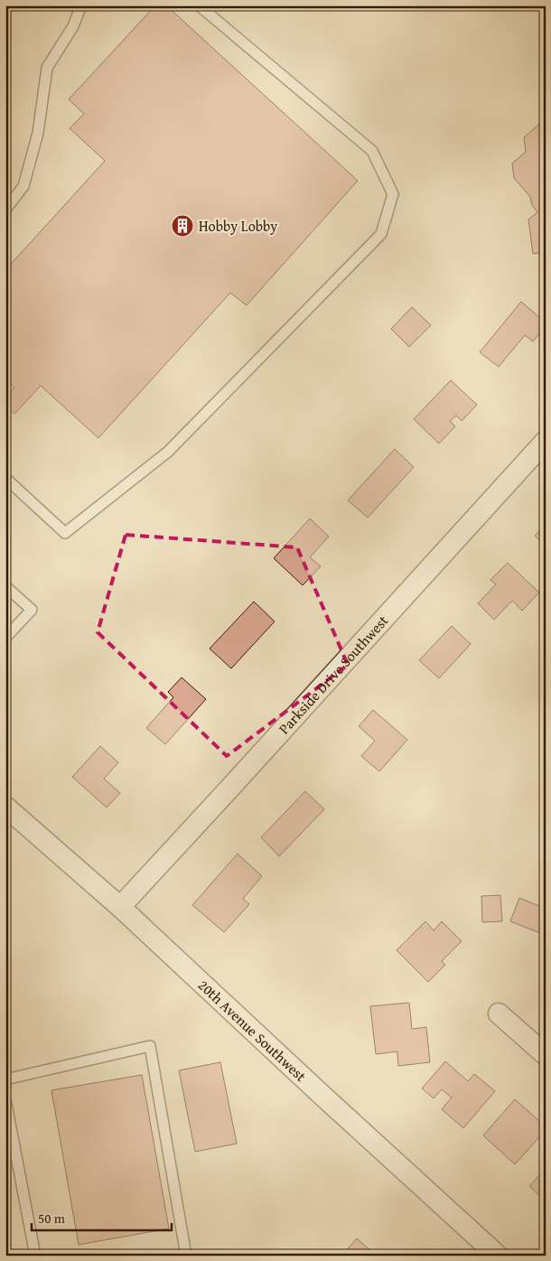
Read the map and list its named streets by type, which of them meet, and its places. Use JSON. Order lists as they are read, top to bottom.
{
  "streets": {
    "street": ["Parkside Drive Southwest", "20th Avenue Southwest"]
  },
  "crossings": [
    ["Parkside Drive Southwest", "20th Avenue Southwest"]
  ],
  "places": {
    "building": ["Hobby Lobby"]
  },
  "scale_bar": "50 m"
}
